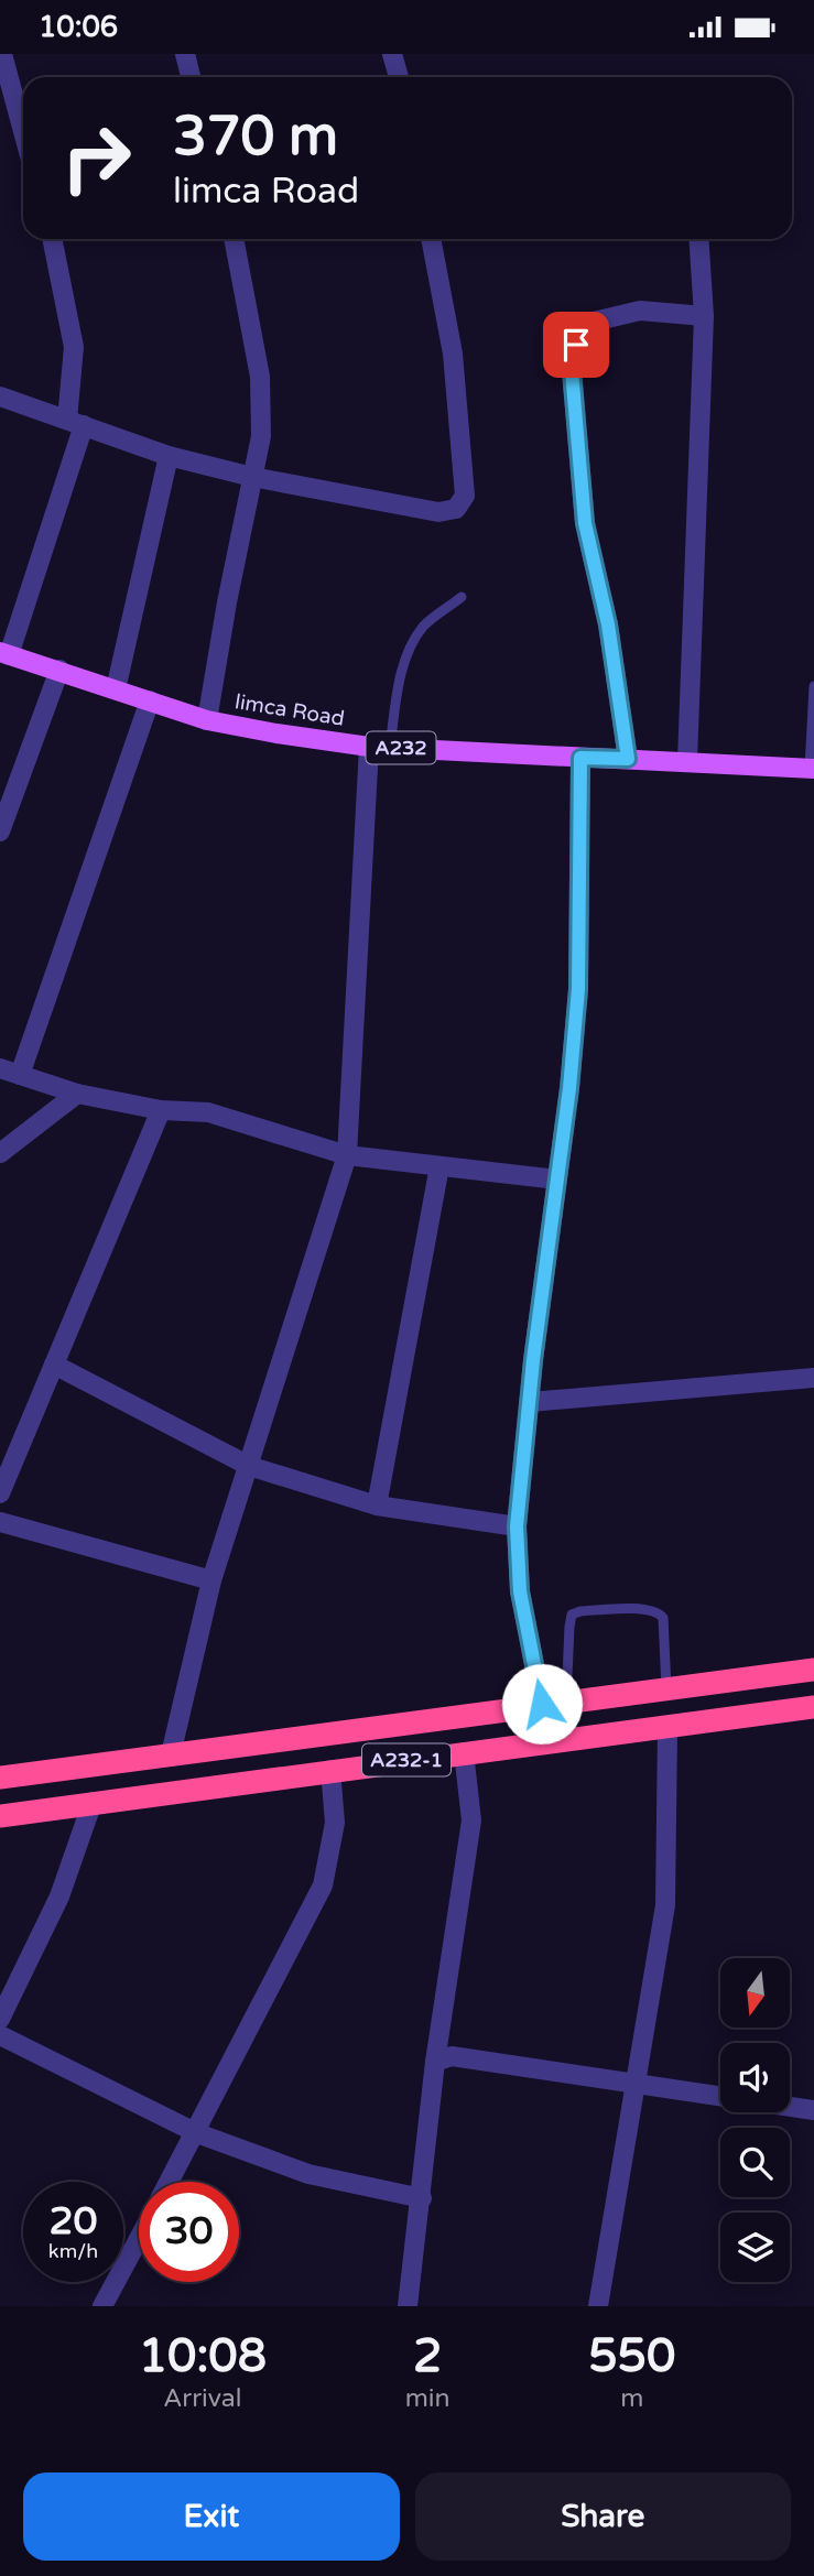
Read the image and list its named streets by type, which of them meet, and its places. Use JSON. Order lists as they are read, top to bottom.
{
  "streets": {
    "highway": ["A232-1"],
    "main road": ["limca Road", "A232"]
  },
  "north": "bottom",
  "page": {
    "status": "10:06",
    "turn": ["370 m", "limca Road"],
    "speed": "20 km/h",
    "limit": "30",
    "eta": [
      "10:08",
      "Arrival",
      "2",
      "min",
      "550",
      "m"
    ],
    "buttons": ["Exit", "Share"]
  }
}
